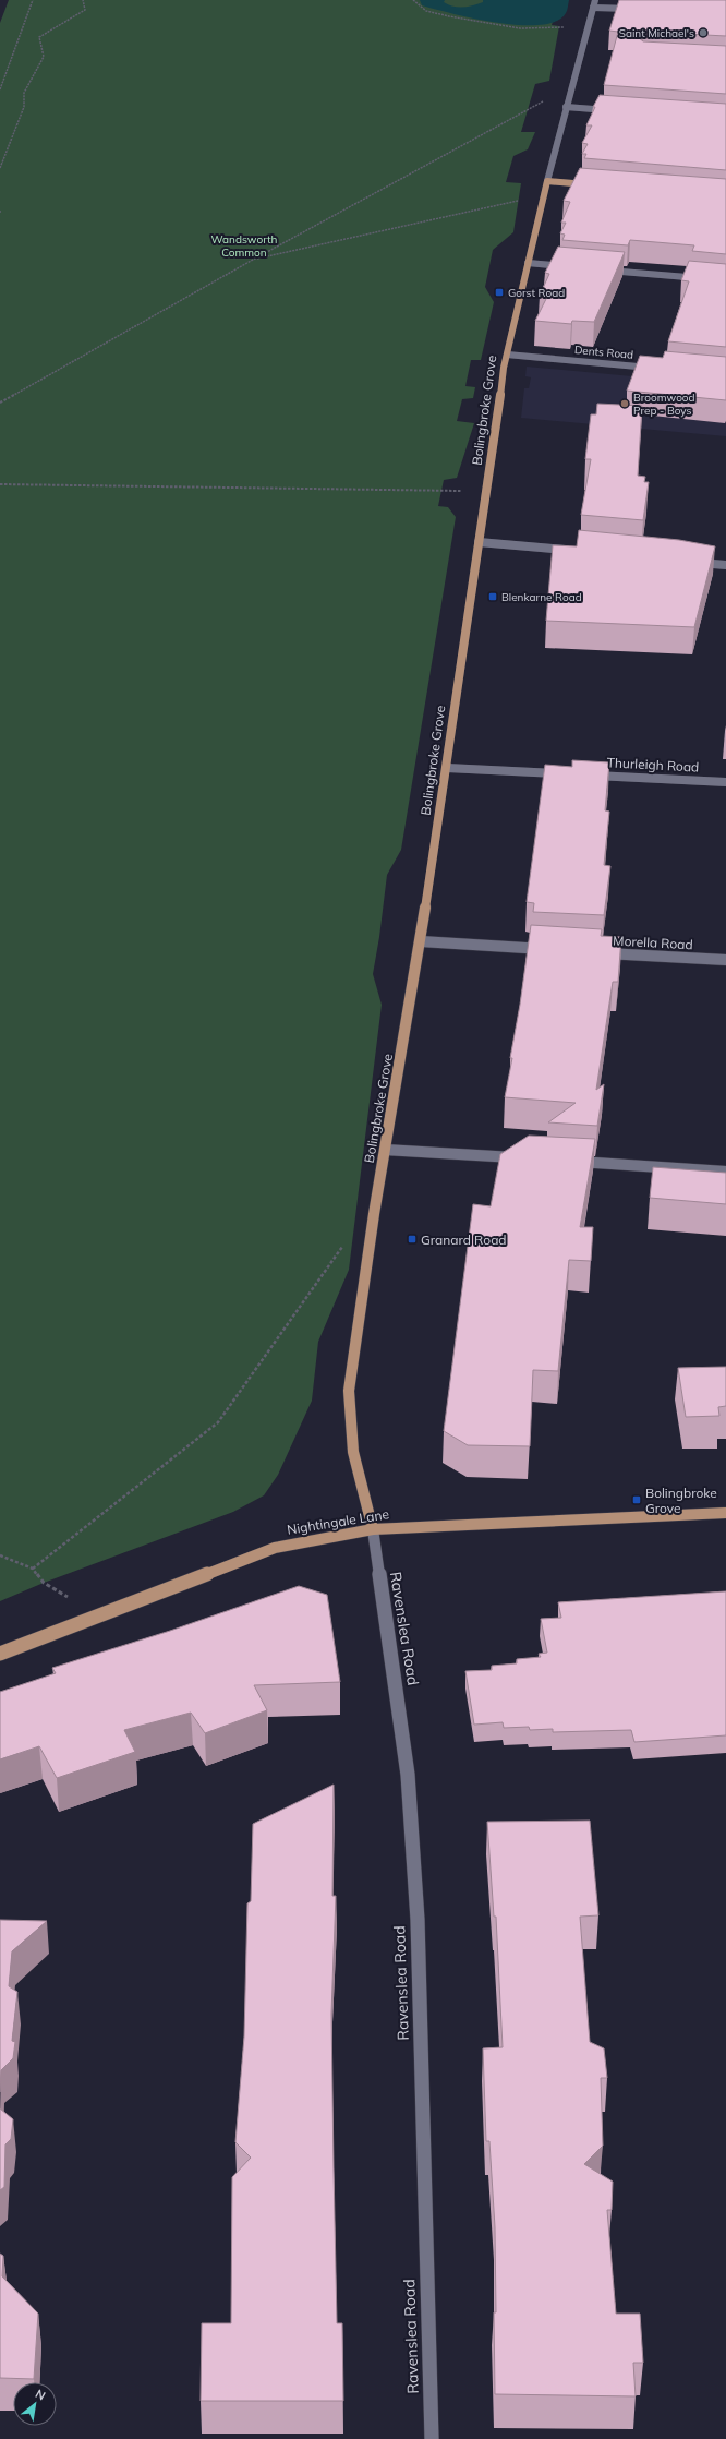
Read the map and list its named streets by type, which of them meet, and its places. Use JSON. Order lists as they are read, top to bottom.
{
  "streets": {
    "main road": ["Bolingbroke Grove", "Nightingale Lane"],
    "street": [
      "Dents Road",
      "Thurleigh Road",
      "Morella Road",
      "Ravenslea Road"
    ]
  },
  "crossings": [
    ["Dents Road", "Bolingbroke Grove"],
    ["Bolingbroke Grove", "Nightingale Lane"],
    ["Bolingbroke Grove", "Ravenslea Road"],
    ["Nightingale Lane", "Ravenslea Road"]
  ],
  "parks": ["Wandsworth Common"],
  "places": {
    "other": ["Saint Michael's", "Broomwood Prep - Boys"],
    "transit": [
      "Gorst Road",
      "Blenkarne Road",
      "Granard Road",
      "Bolingbroke Grove"
    ]
  },
  "north": "top right"
}
